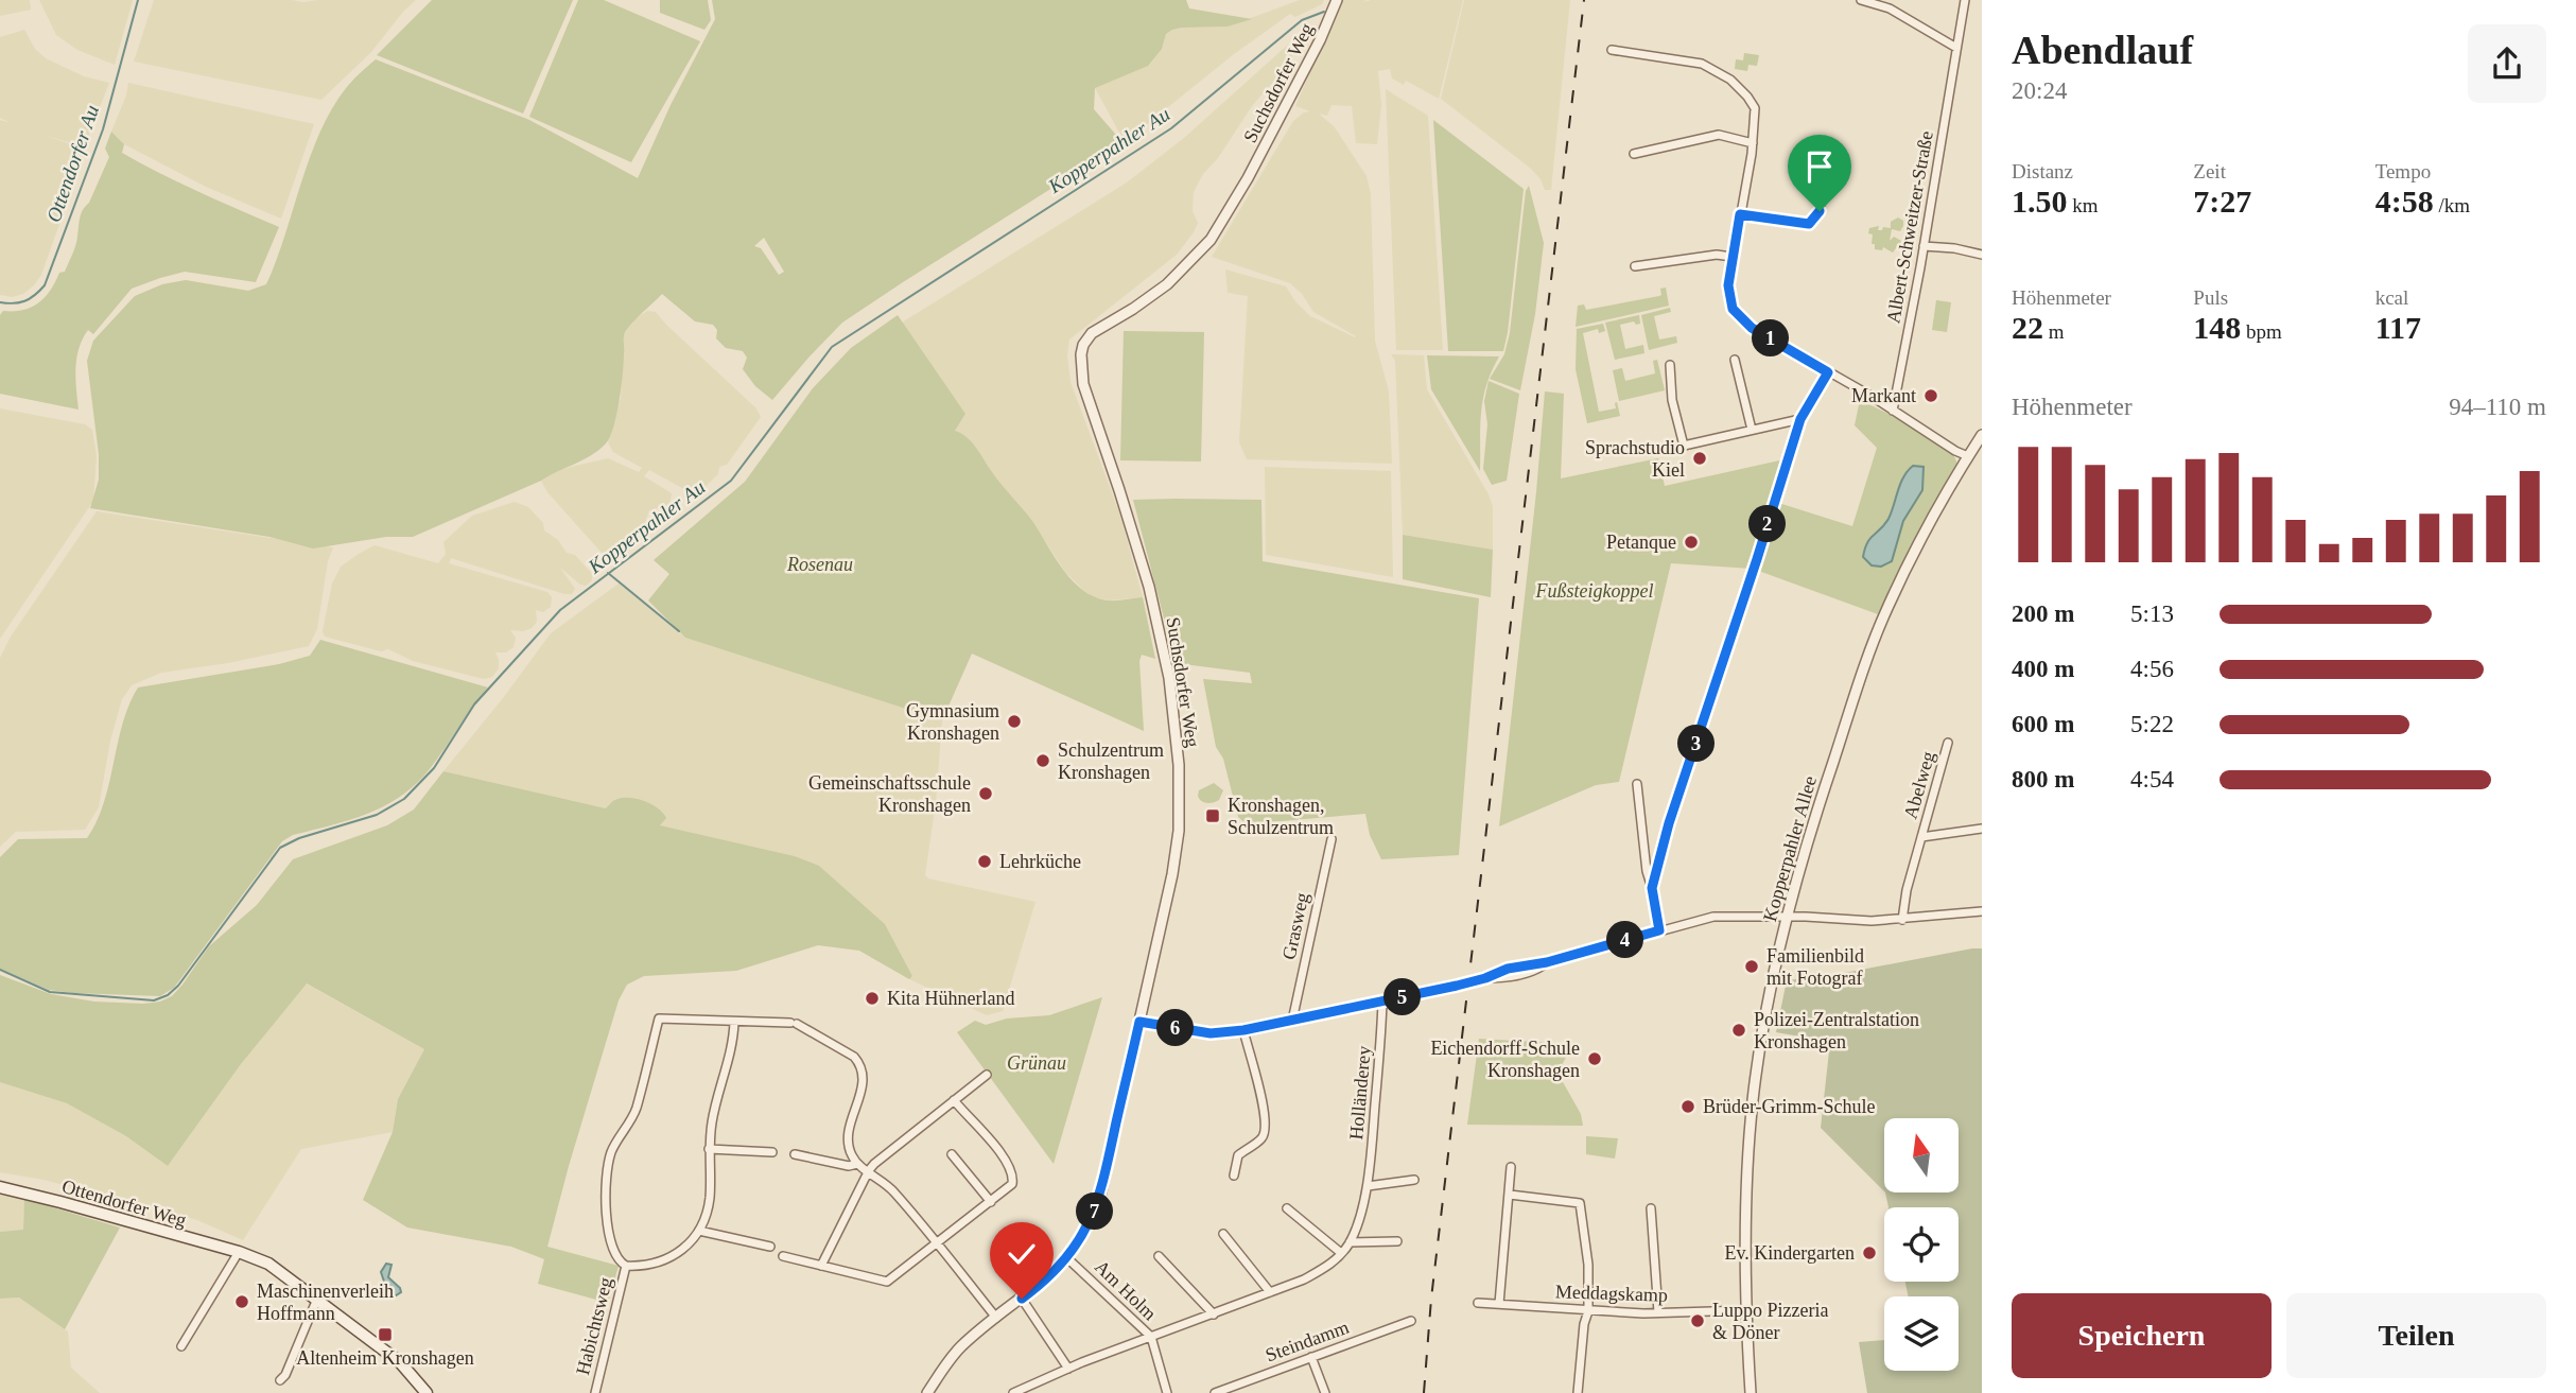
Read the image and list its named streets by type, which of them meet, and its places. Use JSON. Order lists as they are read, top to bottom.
{
  "streets": {
    "main road": ["Ottendorfer Weg"],
    "street": [
      "Suchsdorfer Weg",
      "Albert-Schweitzer-Straße",
      "Abelweg",
      "Kopperpahler Allee",
      "Grasweg",
      "Holländerey",
      "Am Holm",
      "Meddagskamp",
      "Habichtsweg",
      "Steindamm"
    ]
  },
  "crossings": [
    ["Suchsdorfer Weg", "Am Holm"],
    ["Kopperpahler Allee", "Meddagskamp"],
    ["Holländerey", "Am Holm"]
  ],
  "water": ["Kopperpahler Au", "Ottendorfer Au"],
  "parks": ["Rosenau", "Fußsteigkoppel", "Grünau"],
  "places": {
    "other": [
      "Markant",
      "Sprachstudio Kiel",
      "Petanque",
      "Gymnasium Kronshagen",
      "Schulzentrum Kronshagen",
      "Gemeinschaftsschule Kronshagen",
      "Lehrküche",
      "Familienbild mit Fotograf",
      "Kita Hühnerland",
      "Polizei-Zentralstation Kronshagen",
      "Eichendorff-Schule Kronshagen",
      "Brüder-Grimm-Schule",
      "Ev. Kindergarten",
      "Maschinenverleih Hoffmann",
      "Luppo Pizzeria & Döner"
    ],
    "transit": ["Kronshagen, Schulzentrum", "Altenheim Kronshagen"]
  },
  "north": "top",
  "page": {
    "heading": ["Abendlauf", "20:24"],
    "stats": [
      ["Distanz", "1.50 km"],
      ["Zeit", "7:27"],
      ["Tempo", "4:58 /km"],
      ["Höhenmeter", "22 m"],
      ["Puls", "148 bpm"],
      ["kcal", "117"]
    ],
    "pins": [
      "1",
      "2",
      "3",
      "4",
      "5",
      "6",
      "7"
    ],
    "chart": ["Höhenmeter", "94–110 m"],
    "list": [
      {
        "name": "200 m",
        "note": "5:13"
      },
      {
        "name": "400 m",
        "note": "4:56"
      },
      {
        "name": "600 m",
        "note": "5:22"
      },
      {
        "name": "800 m",
        "note": "4:54"
      }
    ],
    "buttons": ["Speichern", "Teilen"]
  }
}
